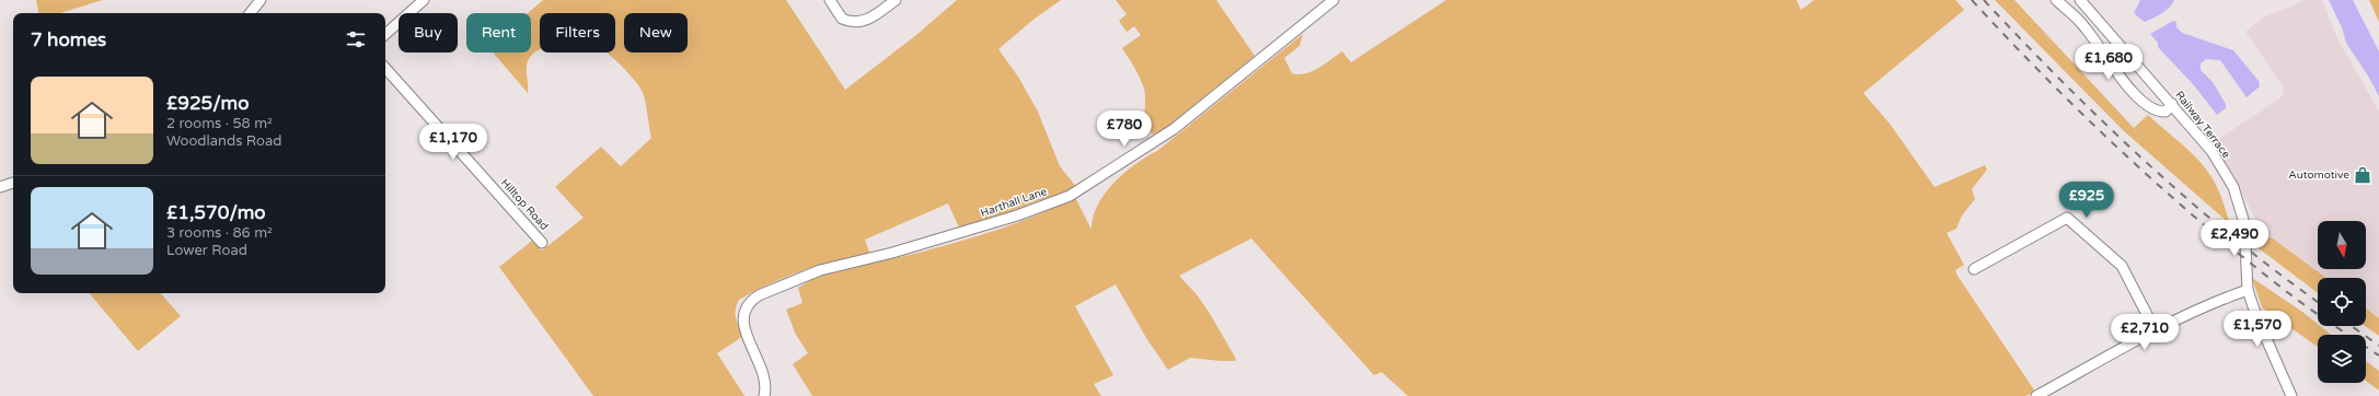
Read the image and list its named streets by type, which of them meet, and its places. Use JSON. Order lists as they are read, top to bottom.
{
  "streets": {
    "street": ["Railway Terrace", "Harthall Lane", "Hilltop Road"]
  },
  "places": {
    "shop": ["Automotive"]
  },
  "north": "bottom",
  "page": {
    "chip": [
      "Buy",
      "Rent",
      "Filters",
      "New"
    ],
    "heading": "7 homes",
    "price": [
      "£1,680",
      "£780",
      "£1,170",
      "£925",
      "£2,490",
      "£1,570",
      "£2,710"
    ],
    "list": [
      {
        "name": "£925/mo",
        "note": "2 rooms · 58 m² · Woodlands Road"
      },
      {
        "name": "£1,570/mo",
        "note": "3 rooms · 86 m² · Lower Road"
      }
    ]
  }
}
